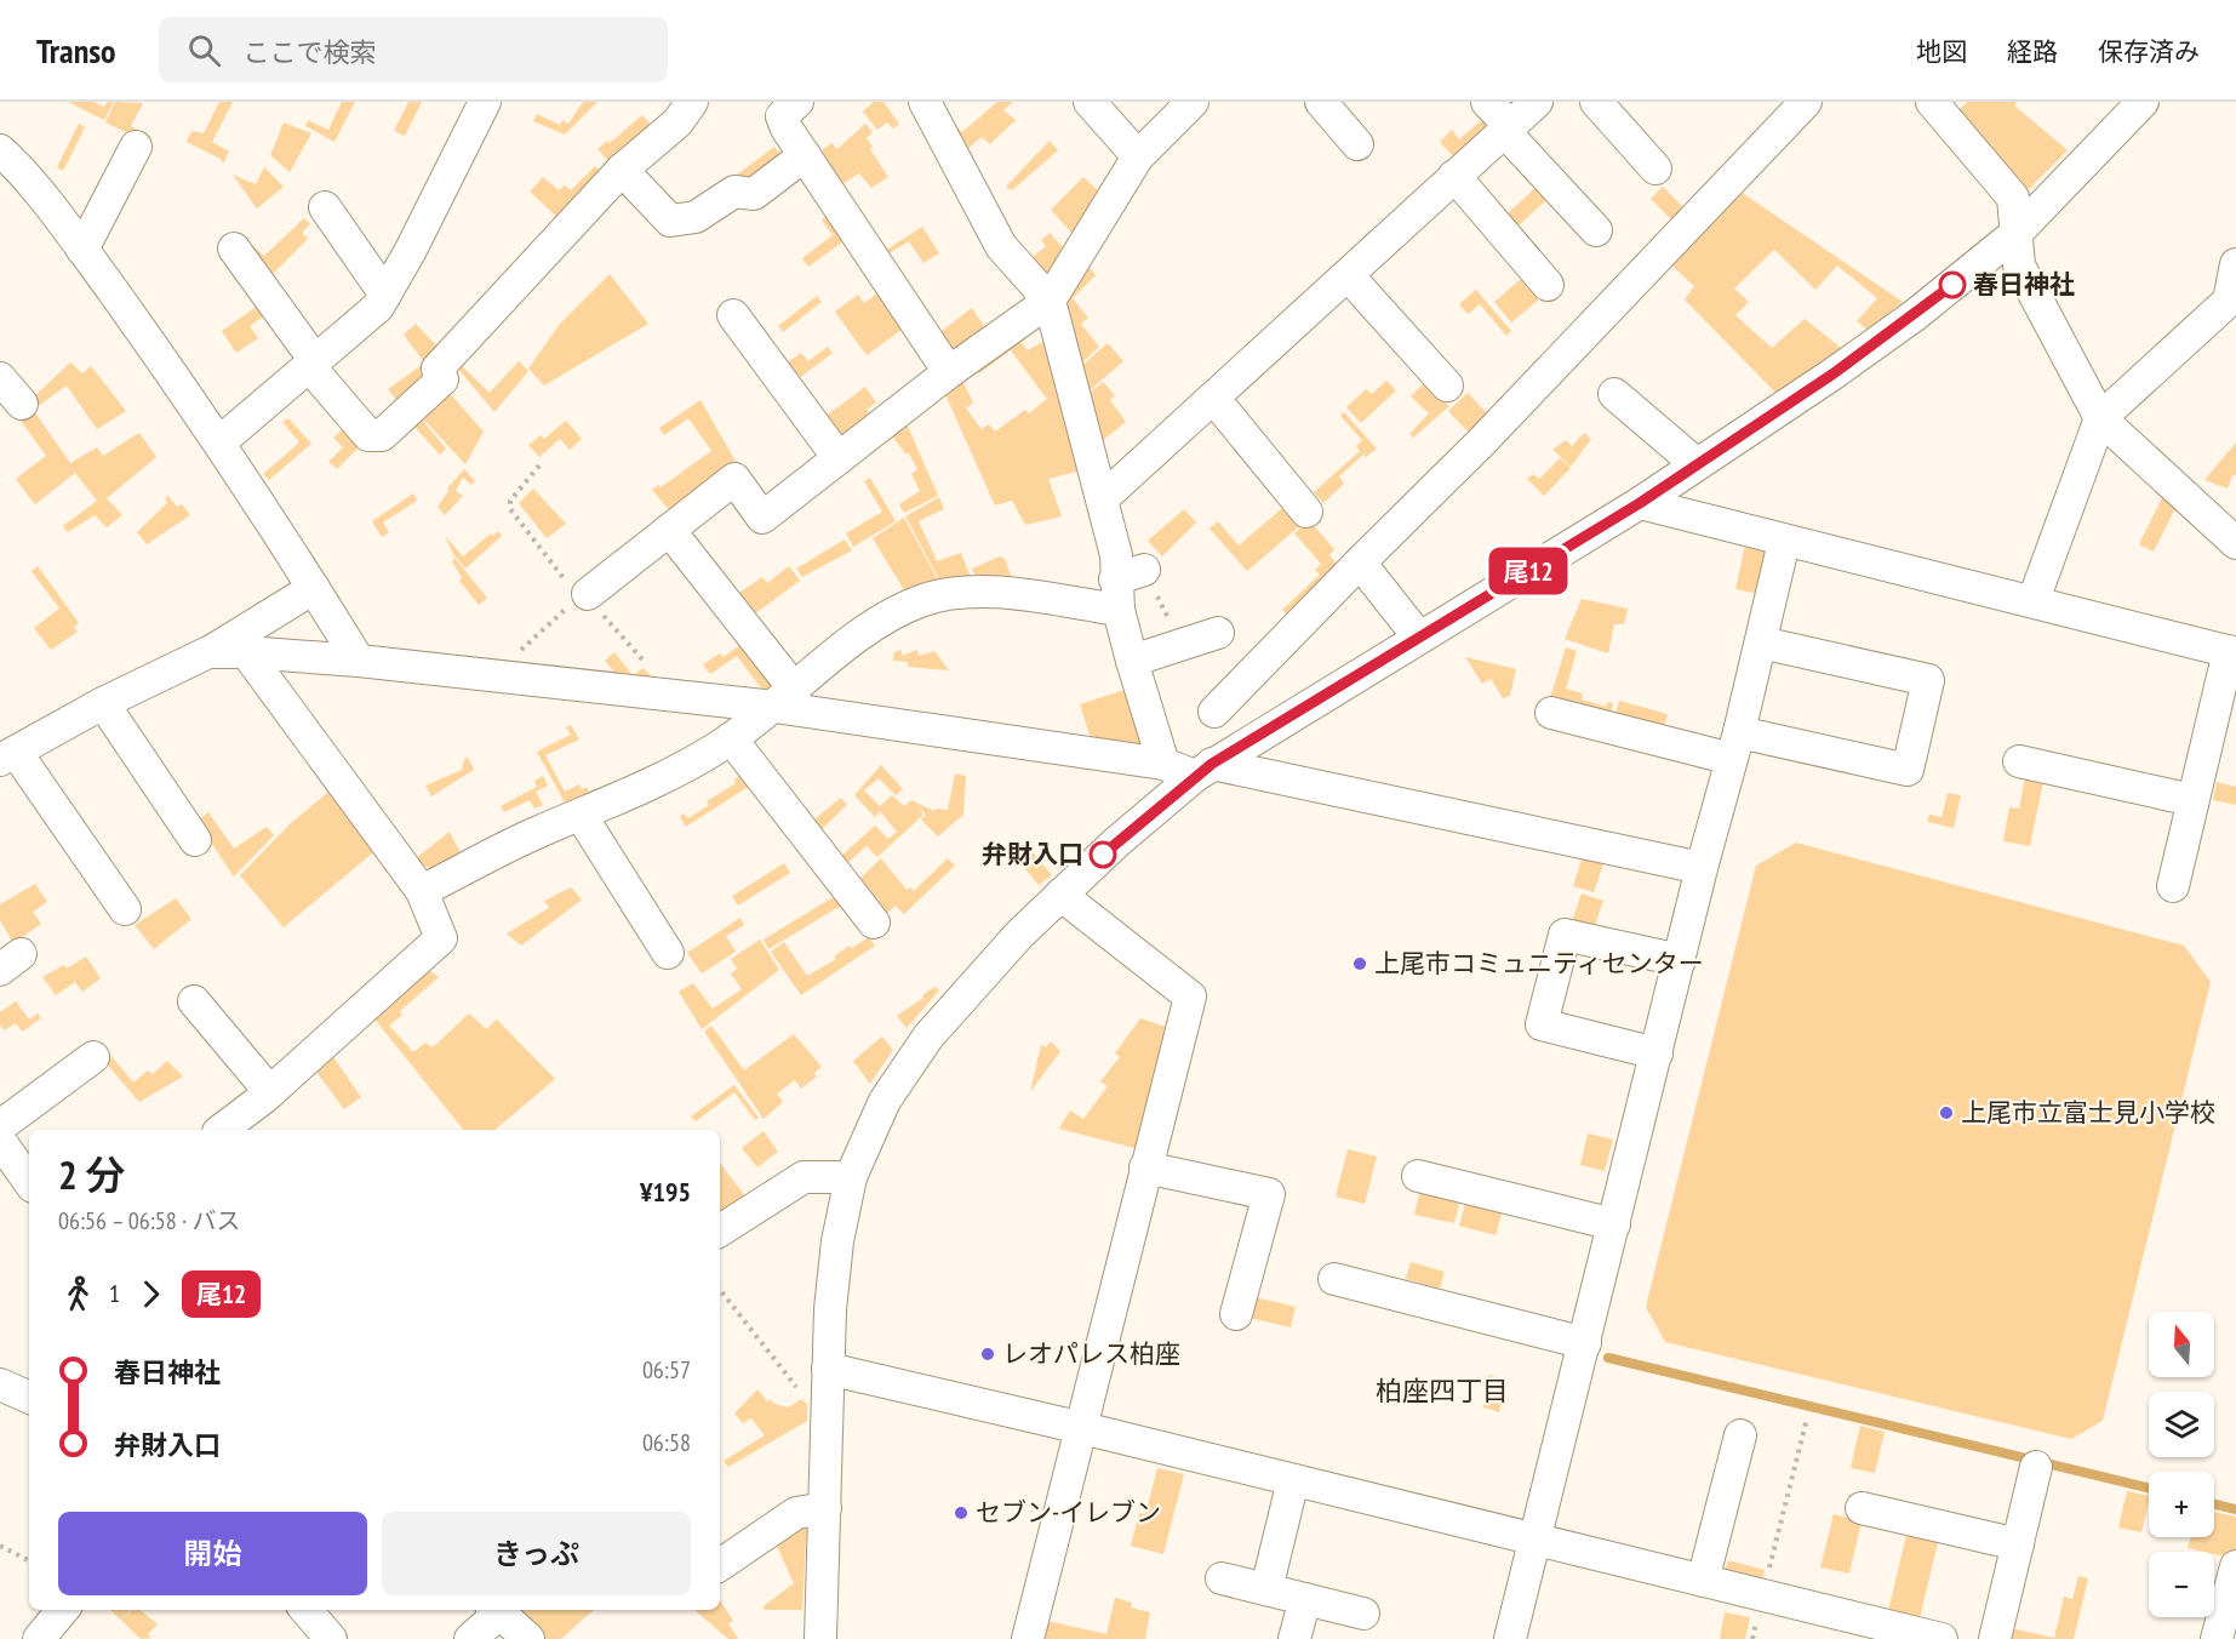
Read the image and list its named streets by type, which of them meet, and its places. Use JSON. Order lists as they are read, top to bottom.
{
  "districts": ["柏座四丁目"],
  "places": [
    "春日神社",
    "弁財入口",
    "上尾市コミュニティセンター",
    "上尾市立富士見小学校",
    "レオパレス柏座",
    "セブン-イレブン"
  ],
  "lines": ["bus line 尾12"],
  "north": "top",
  "page": {
    "header": "Transo",
    "search": "ここで検索",
    "nav": ["地図", "経路", "保存済み"],
    "on_map": "尾12",
    "heading": ["2 分", "06:56 – 06:58 · バス", "¥195"],
    "legs": ["1", "尾12"],
    "map_buttons": ["+", "−"],
    "list": [
      {
        "name": "春日神社",
        "value": "06:57"
      },
      {
        "name": "弁財入口",
        "value": "06:58"
      }
    ],
    "buttons": ["開始", "きっぷ"]
  }
}
